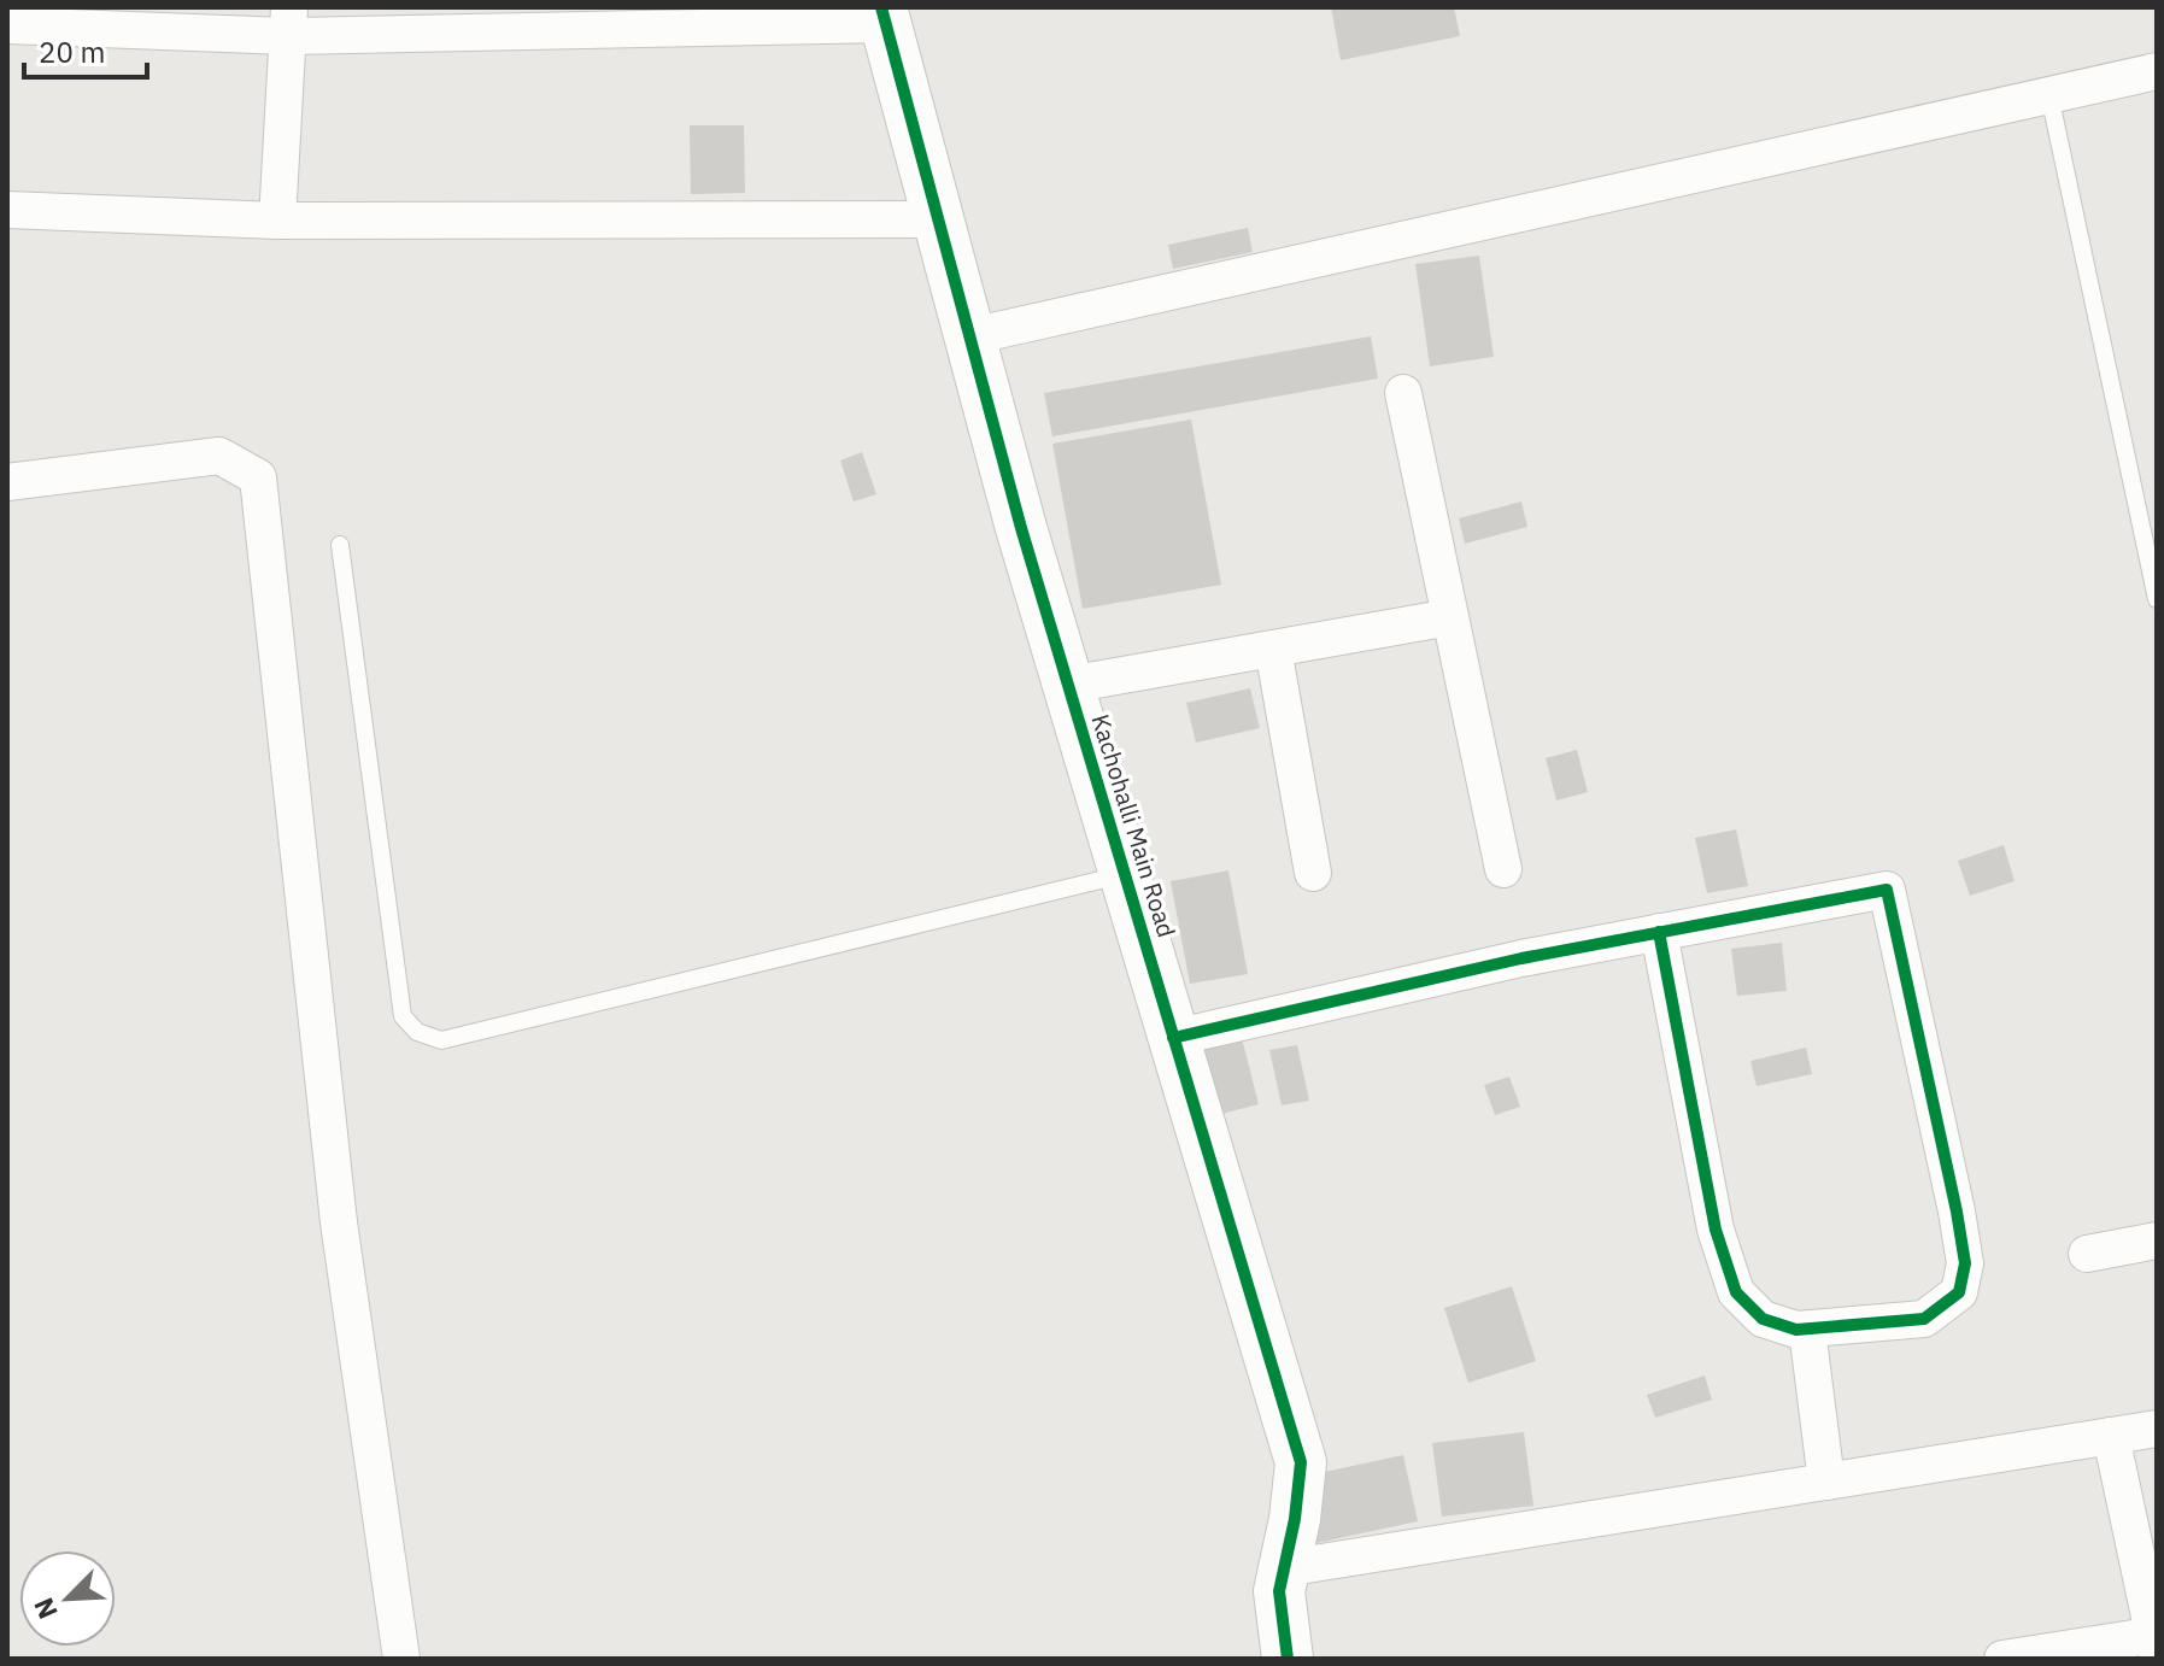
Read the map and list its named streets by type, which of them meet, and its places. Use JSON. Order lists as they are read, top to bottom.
{
  "streets": {
    "street": ["Kachohalli Main Road"]
  },
  "scale_bar": "20 m",
  "north": "bottom left"
}
